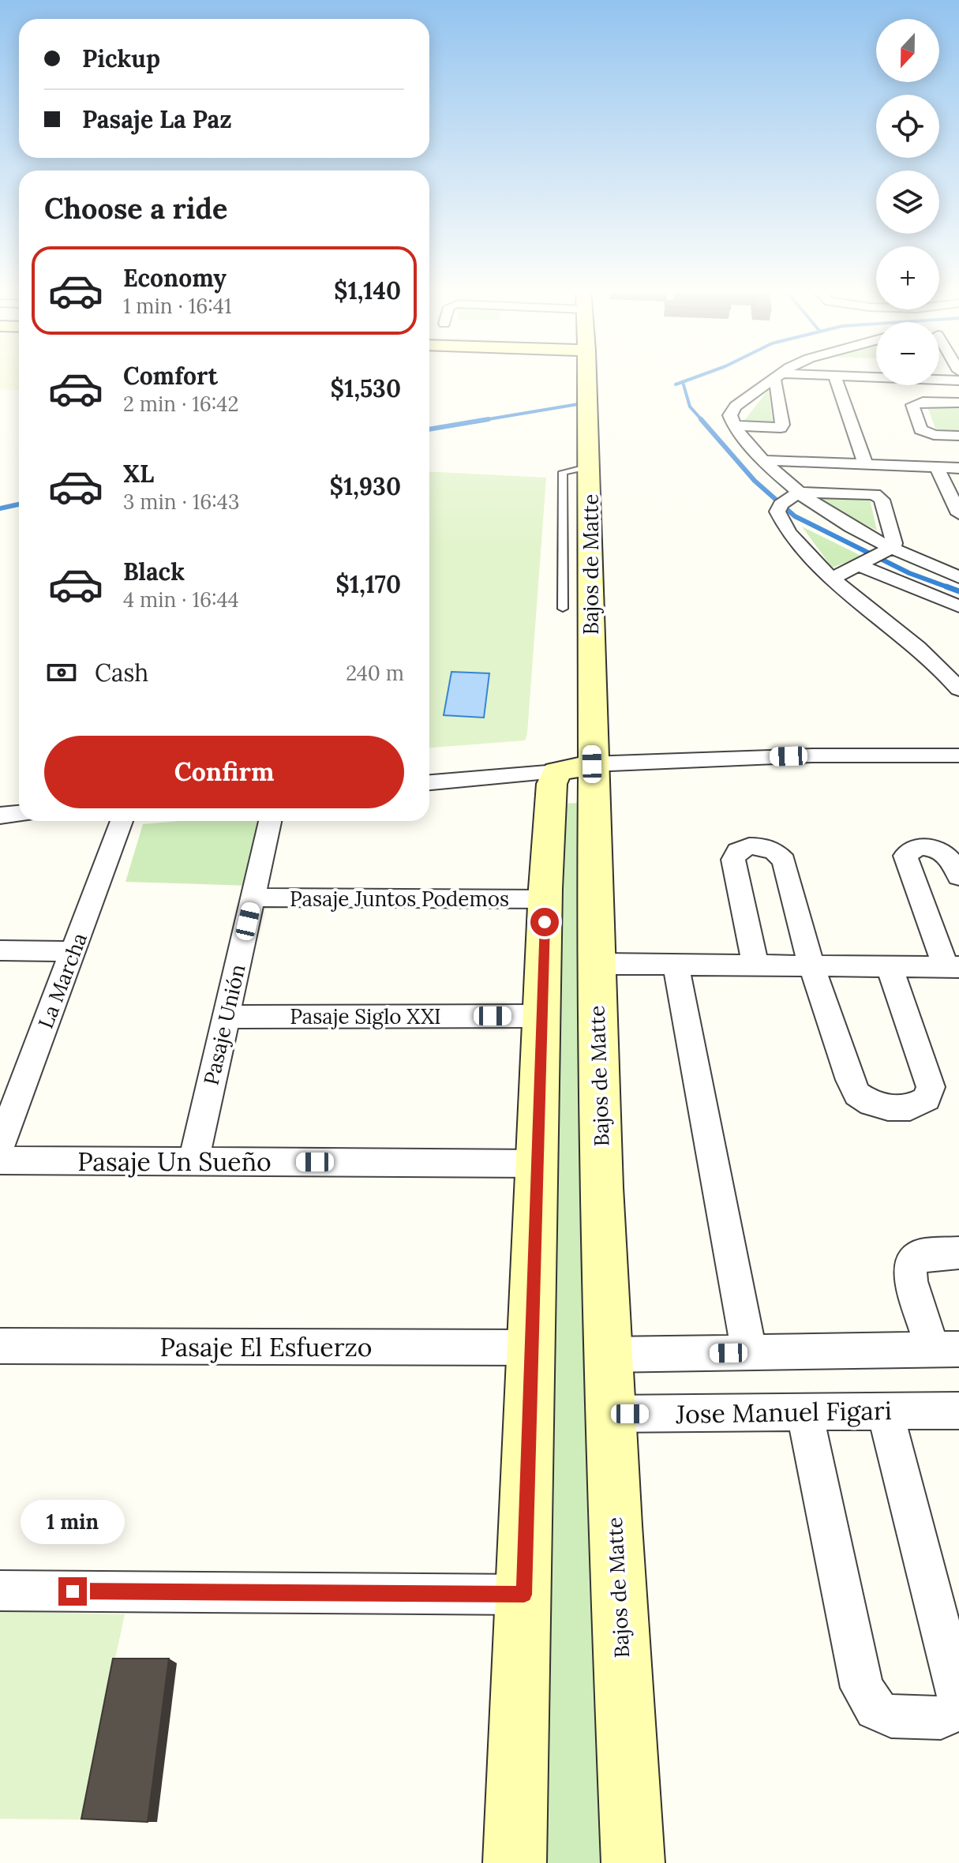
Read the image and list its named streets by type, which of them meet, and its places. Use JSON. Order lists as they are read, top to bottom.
{
  "streets": {
    "main road": ["Bajos de Matte"],
    "street": [
      "Pasaje Juntos Podemos",
      "La Marcha",
      "Pasaje Siglo XXI",
      "Pasaje Unión",
      "Pasaje Un Sueño",
      "Pasaje El Esfuerzo",
      "Jose Manuel Figari"
    ]
  },
  "crossings": [
    ["Bajos de Matte", "Jose Manuel Figari"],
    ["Pasaje Juntos Podemos", "Pasaje Unión"],
    ["Pasaje Siglo XXI", "Pasaje Unión"],
    ["Pasaje Unión", "Pasaje Un Sueño"]
  ],
  "north": "bottom",
  "page": {
    "map_buttons": ["+", "−"],
    "banner": ["Pickup", "Pasaje La Paz"],
    "heading": "Choose a ride",
    "list": [
      {
        "name": "Economy",
        "note": "1 min · 16:41",
        "value": "$1,140"
      },
      {
        "name": "Comfort",
        "note": "2 min · 16:42",
        "value": "$1,530"
      },
      {
        "name": "XL",
        "note": "3 min · 16:43",
        "value": "$1,930"
      },
      {
        "name": "Black",
        "note": "4 min · 16:44",
        "value": "$1,170"
      }
    ],
    "pay": ["Cash", "240 m"],
    "buttons": "Confirm",
    "bubble": "1 min"
  }
}
